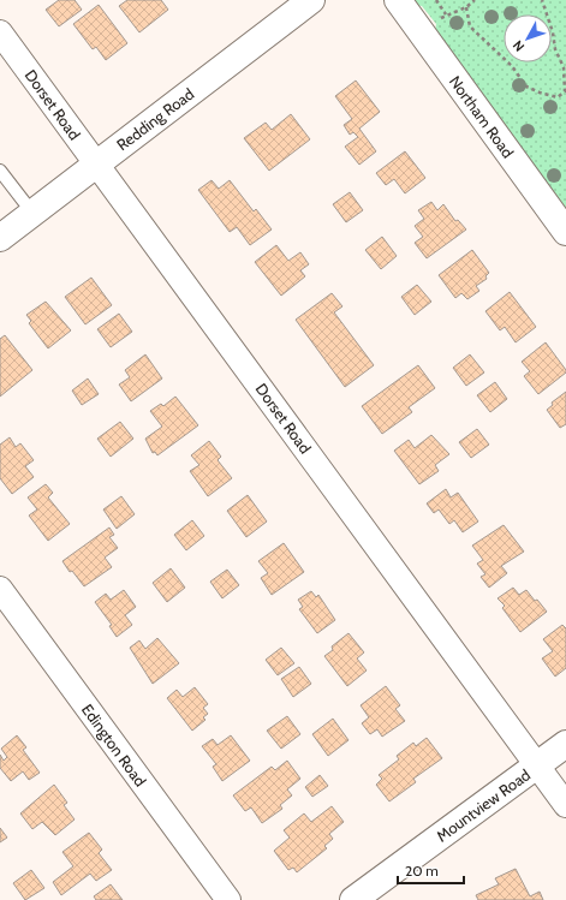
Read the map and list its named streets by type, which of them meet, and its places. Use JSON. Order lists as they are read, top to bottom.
{
  "streets": {
    "street": [
      "Dorset Road",
      "Northam Road",
      "Redding Road",
      "Edington Road",
      "Mountview Road"
    ]
  },
  "crossings": [
    ["Dorset Road", "Redding Road"],
    ["Dorset Road", "Mountview Road"]
  ],
  "scale_bar": "20 m",
  "north": "bottom left"
}
